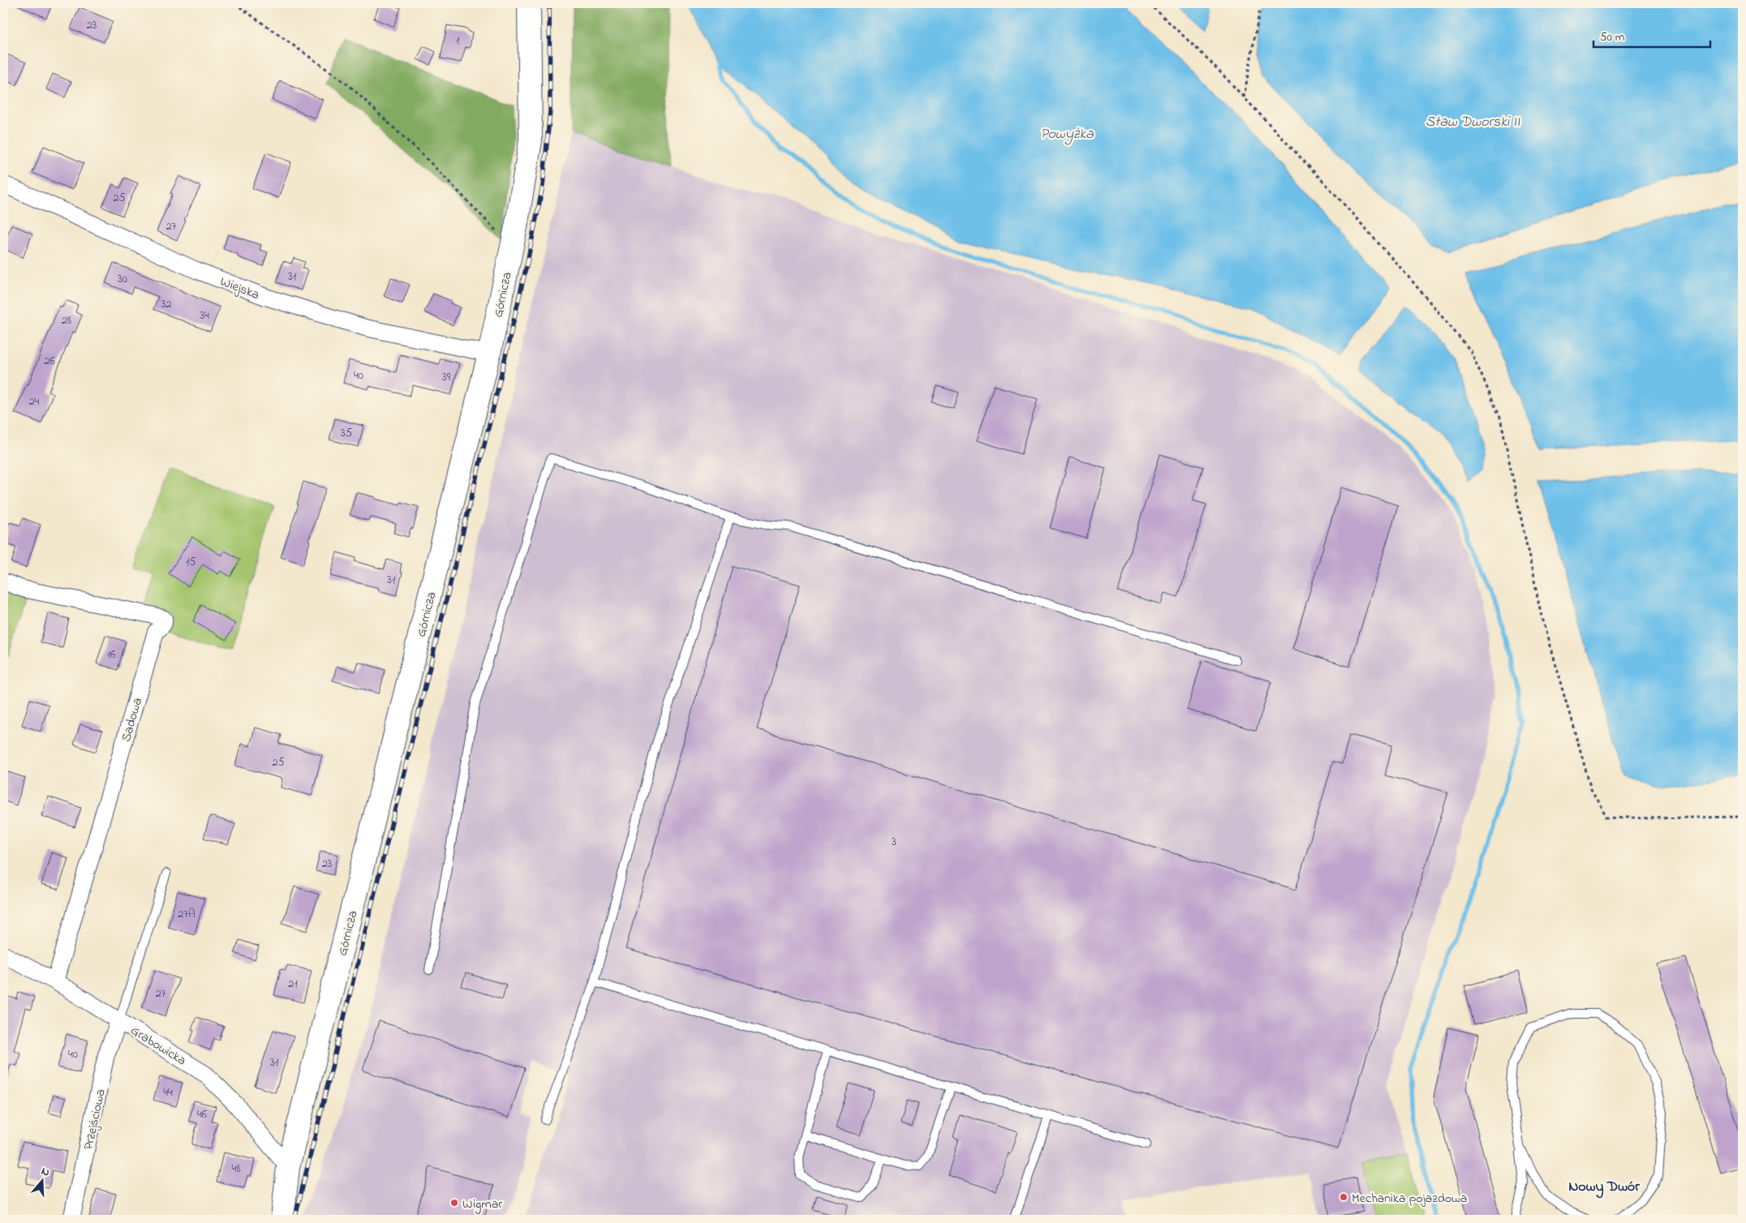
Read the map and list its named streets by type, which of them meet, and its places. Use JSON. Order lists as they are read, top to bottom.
{
  "streets": {
    "street": [
      "Wiejska",
      "Górnicza",
      "Sadowa",
      "Grabowicka",
      "Przejściowa"
    ]
  },
  "crossings": [
    ["Wiejska", "Górnicza"],
    ["Górnicza", "Grabowicka"],
    ["Sadowa", "Grabowicka"],
    ["Grabowicka", "Przejściowa"]
  ],
  "districts": ["Nowy Dwór"],
  "water": ["Staw Dworski II", "Powyżka"],
  "places": ["Mechanika pojazdowa", "Wigmar"],
  "house_numbers": [
    "23",
    "1",
    "25",
    "27",
    "31",
    "30",
    "32",
    "34",
    "28",
    "26",
    "40",
    "39",
    "24",
    "35",
    "15",
    "31",
    "16",
    "25",
    "3",
    "23",
    "27A",
    "21",
    "27",
    "40",
    "31",
    "44",
    "46",
    "48"
  ],
  "scale_bar": "50 m",
  "north": "top"
}
